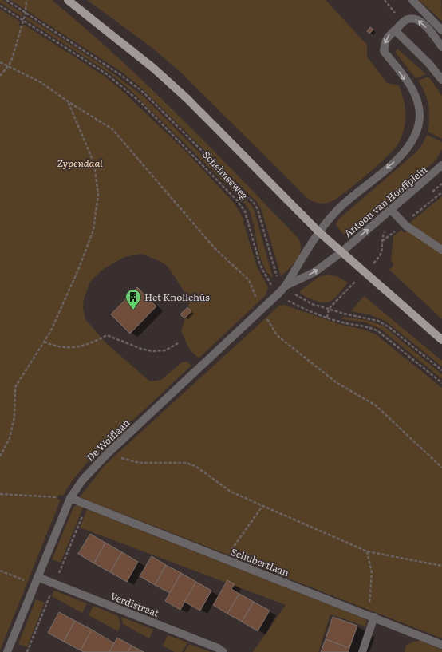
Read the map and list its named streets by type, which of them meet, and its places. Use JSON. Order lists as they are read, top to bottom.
{
  "streets": {
    "street": [
      "Antoon van Hooffplein",
      "De Wolflaan",
      "Schubertlaan",
      "Verdistraat"
    ],
    "path": ["Schelmseweg"]
  },
  "crossings": [
    ["Schelmseweg", "De Wolflaan"],
    ["Antoon van Hooffplein", "De Wolflaan"],
    ["De Wolflaan", "Schubertlaan"],
    ["De Wolflaan", "Verdistraat"]
  ],
  "one_way": ["Antoon van Hooffplein"],
  "parks": ["Zypendaal"],
  "places": {
    "building": ["Het Knollehûs"]
  }
}
